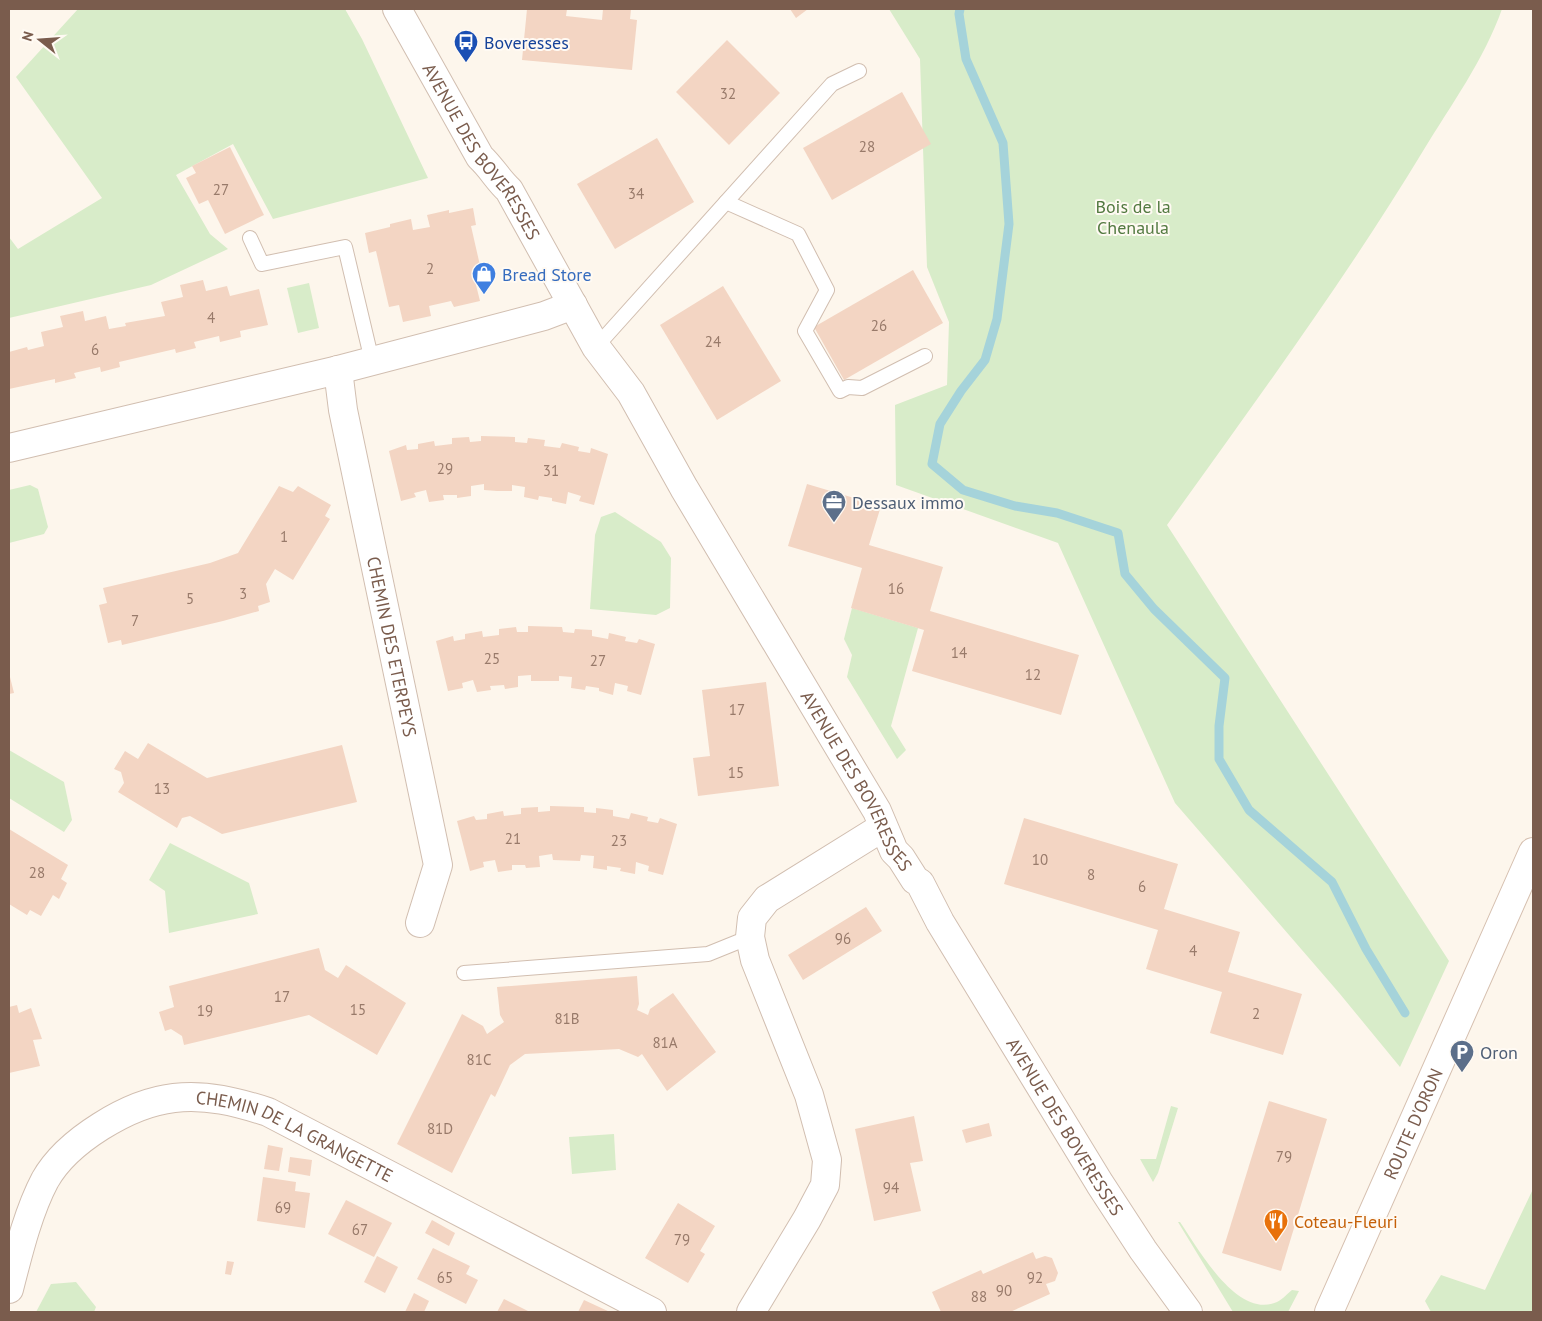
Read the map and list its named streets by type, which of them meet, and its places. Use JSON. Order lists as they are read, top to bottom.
{
  "streets": {
    "street": [
      "AVENUE DES BOVERESSES",
      "CHEMIN DES ETERPEYS",
      "ROUTE D'ORON",
      "CHEMIN DE LA GRANGETTE"
    ]
  },
  "parks": ["Bois de la Chenaula"],
  "places": {
    "bus stop": ["Boveresses"],
    "shop": ["Bread Store"],
    "office": ["Dessaux immo"],
    "parking": ["Oron"],
    "restaurant": ["Coteau-Fleuri"]
  },
  "house_numbers": [
    "32",
    "28",
    "27",
    "34",
    "2",
    "4",
    "26",
    "24",
    "6",
    "29",
    "31",
    "1",
    "16",
    "3",
    "5",
    "7",
    "14",
    "25",
    "27",
    "12",
    "17",
    "15",
    "13",
    "21",
    "23",
    "10",
    "28",
    "8",
    "6",
    "96",
    "4",
    "17",
    "15",
    "19",
    "2",
    "81B",
    "81A",
    "81C",
    "81D",
    "79",
    "94",
    "69",
    "67",
    "79",
    "65",
    "92",
    "90",
    "88"
  ],
  "north": "left"
}
